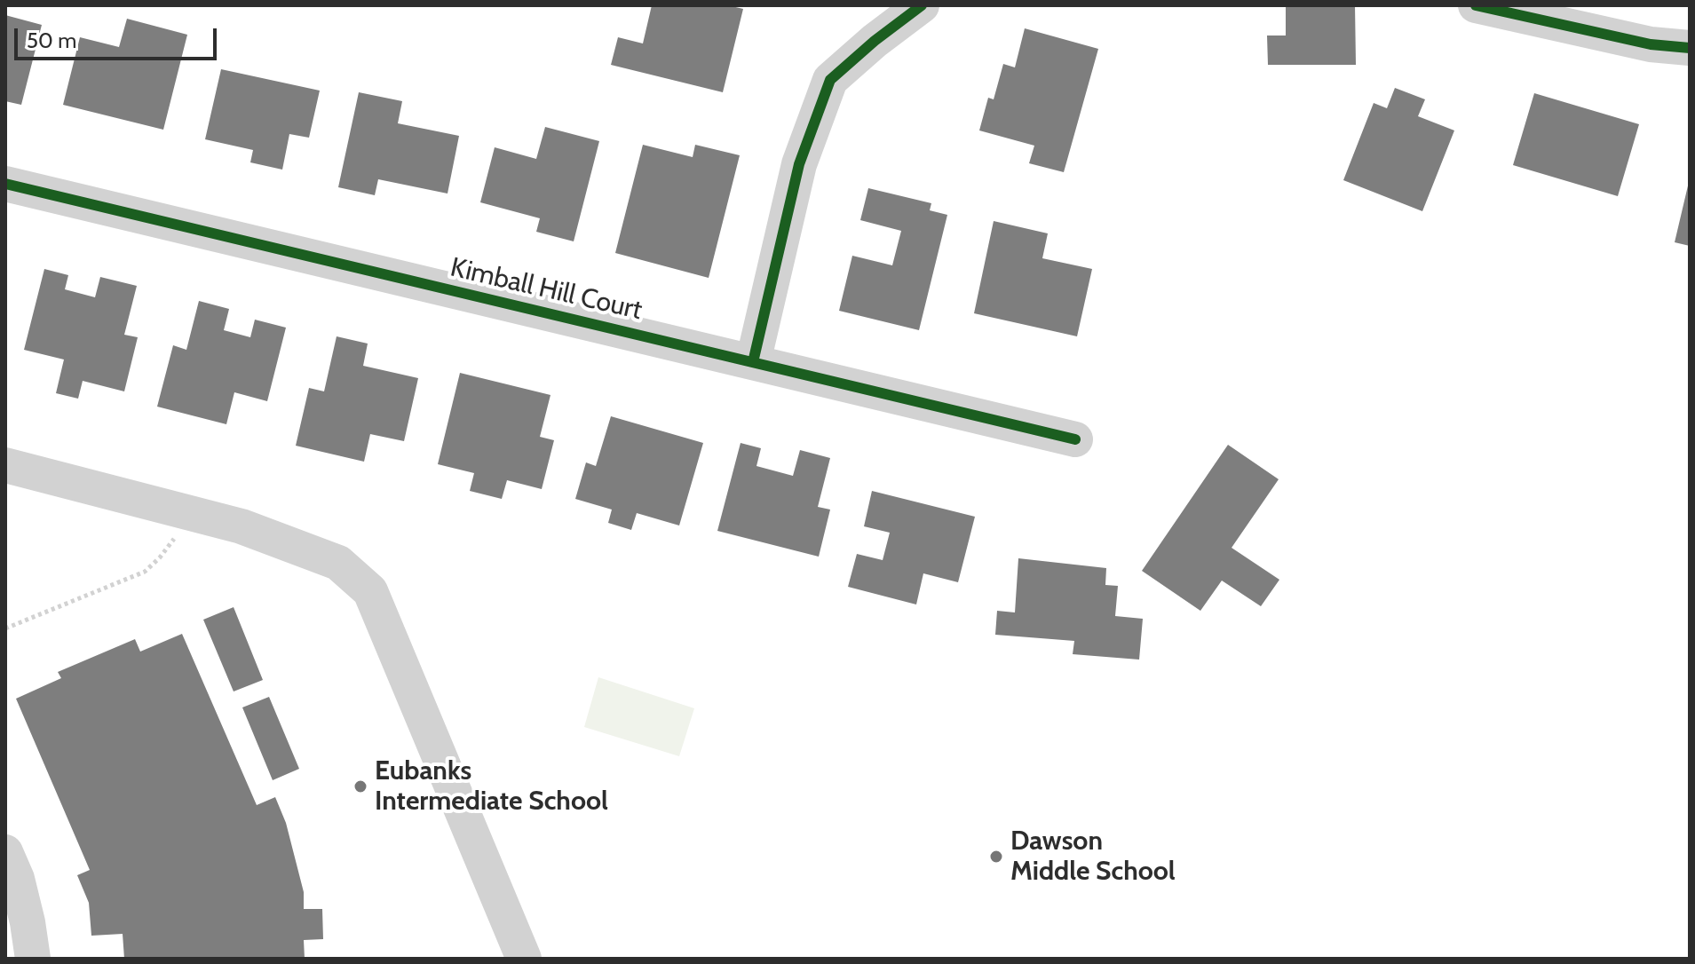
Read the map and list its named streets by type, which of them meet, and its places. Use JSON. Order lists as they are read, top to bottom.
{
  "streets": {
    "street": ["Kimball Hill Court"]
  },
  "places": ["Eubanks Intermediate School", "Dawson Middle School"],
  "scale_bar": "50 m"
}
